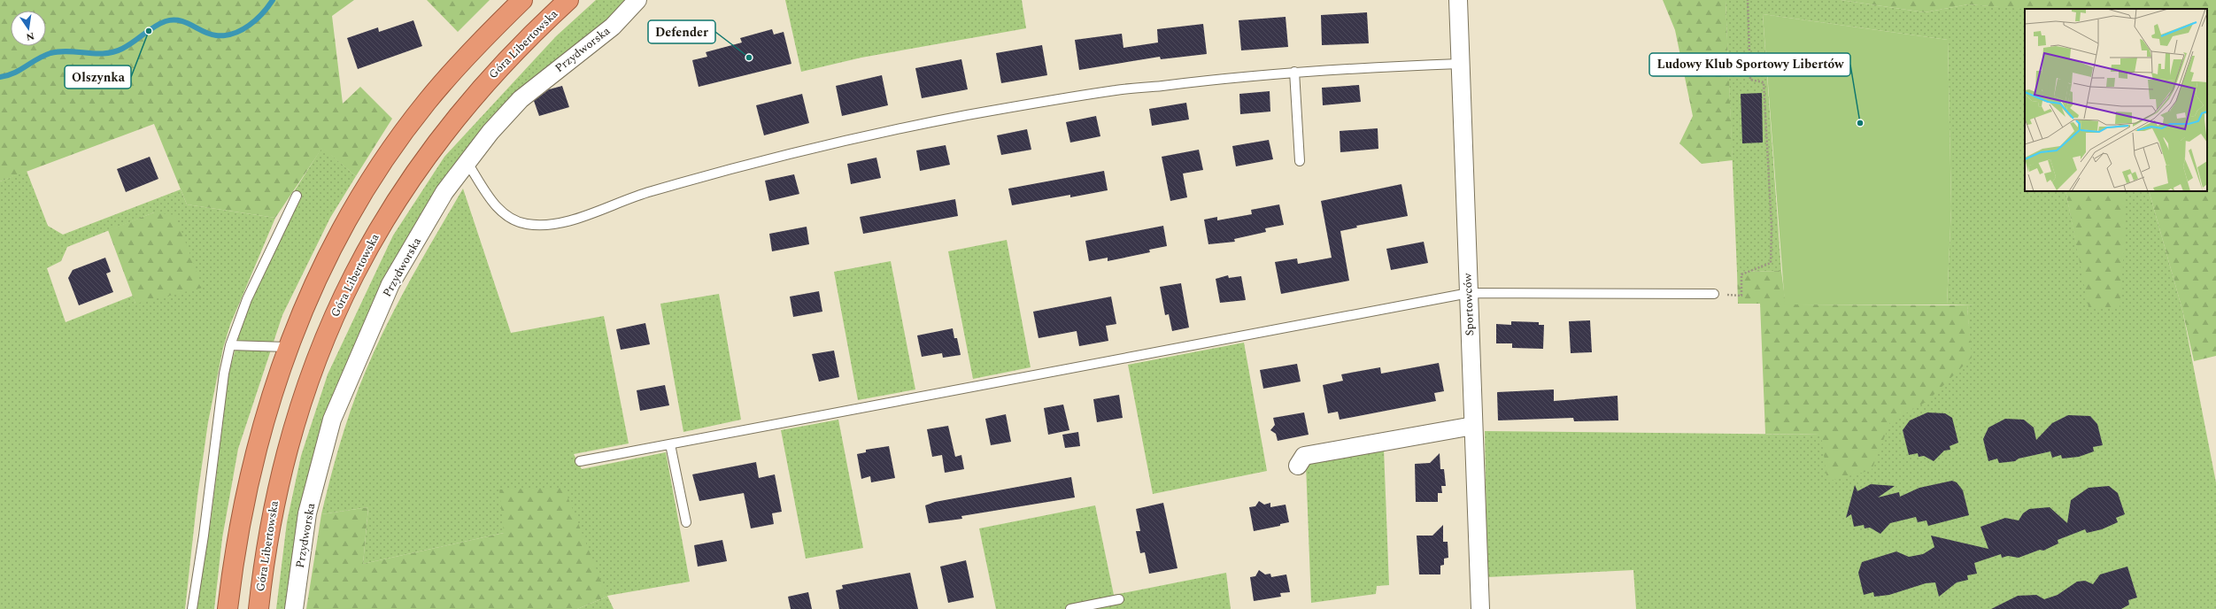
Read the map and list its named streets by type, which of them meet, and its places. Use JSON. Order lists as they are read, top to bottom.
{
  "streets": {
    "highway": ["Góra Libertowska"],
    "street": ["Przydworska", "Sportowców"]
  },
  "places": ["Olszynka", "Defender", "Ludowy Klub Sportowy Libertów"],
  "north": "bottom"
}
